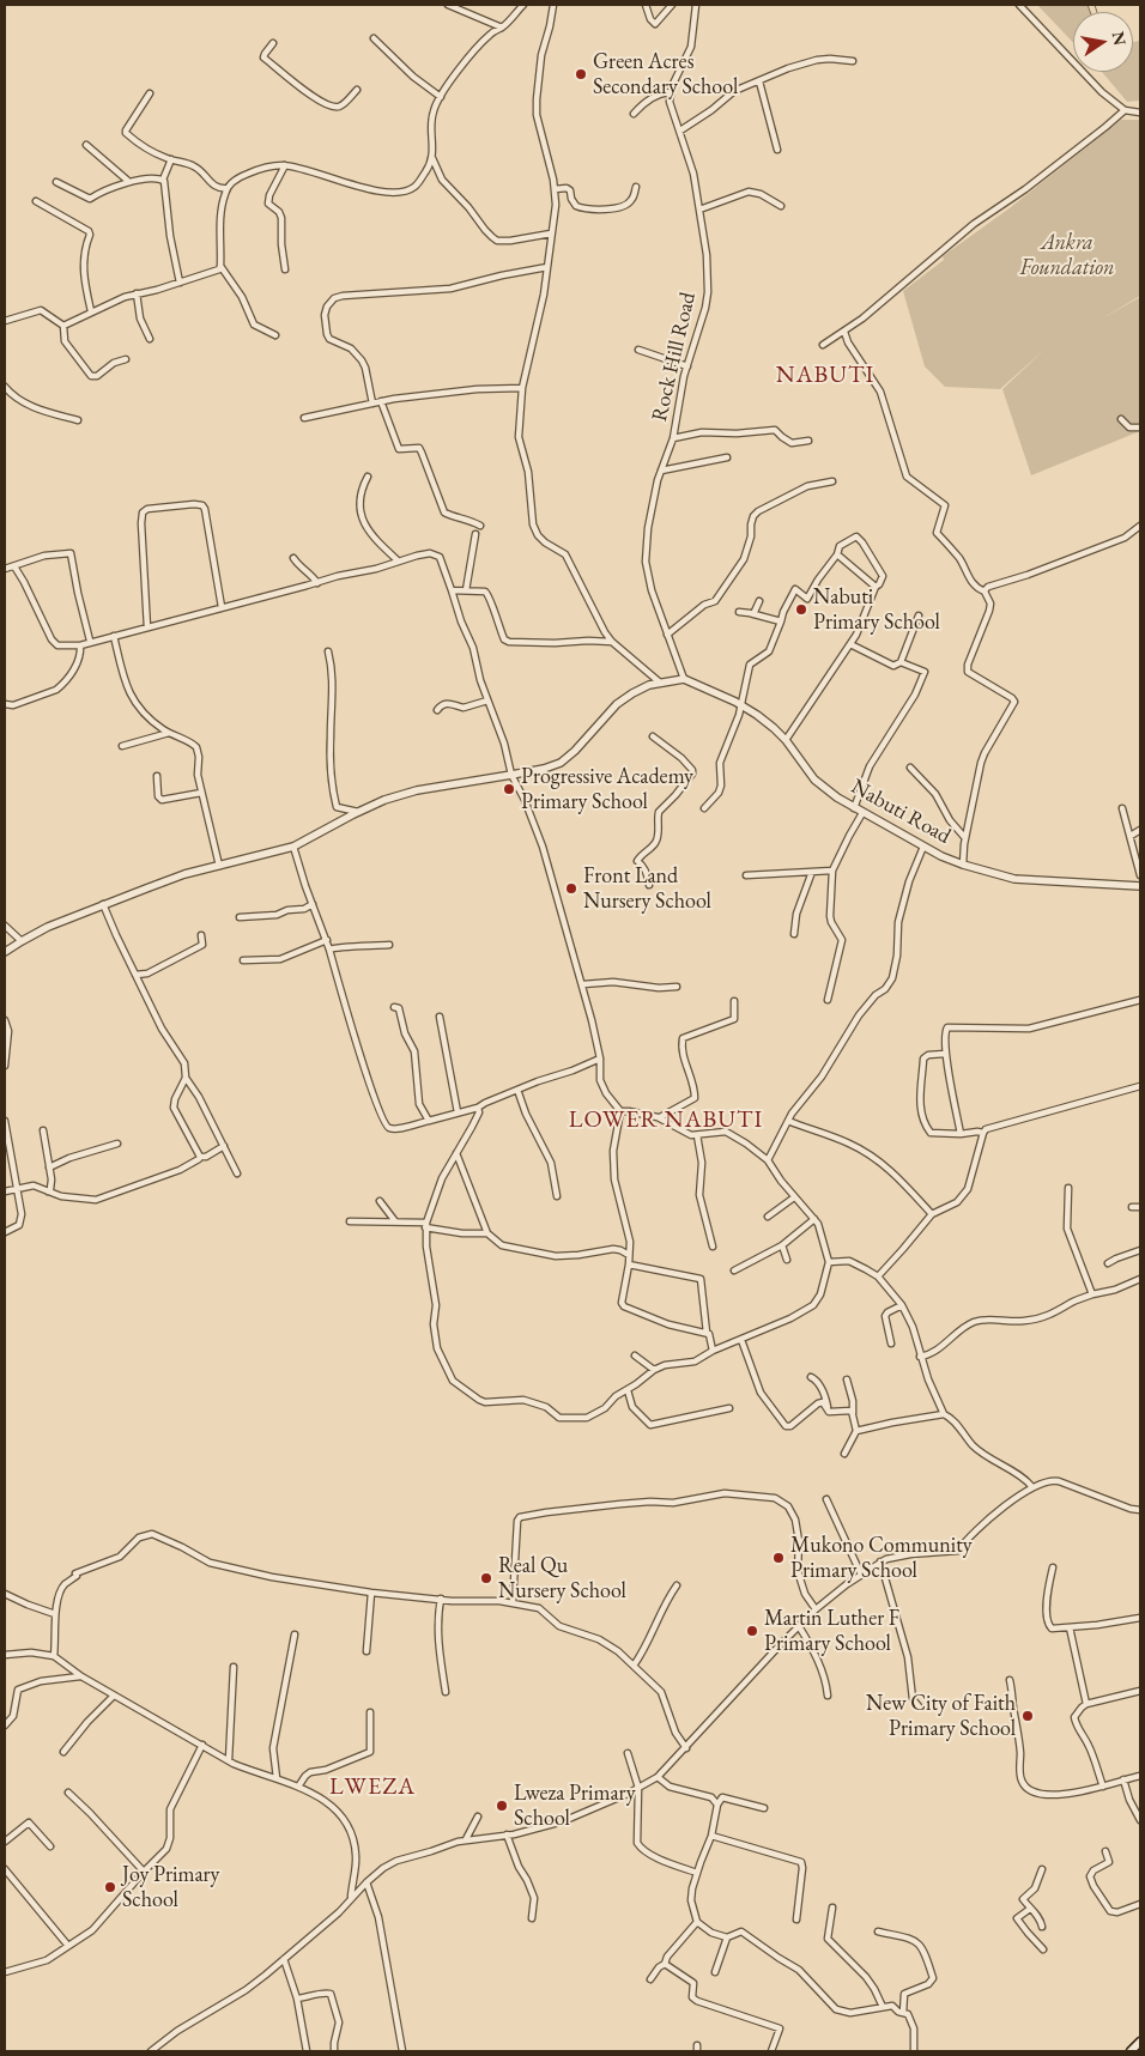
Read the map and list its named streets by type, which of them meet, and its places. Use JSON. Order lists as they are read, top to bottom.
{
  "streets": {
    "street": ["Rock Hill Road", "Nabuti Road"]
  },
  "crossings": [
    ["Rock Hill Road", "Nabuti Road"]
  ],
  "districts": ["NABUTI", "LOWER NABUTI", "LWEZA"],
  "parks": ["Ankra Foundation"],
  "places": [
    "Green Acres Secondary School",
    "Nabuti Primary School",
    "Progressive Academy Primary School",
    "Front Land Nursery School",
    "Mukono Community Primary School",
    "Real Qu Nursery School",
    "Martin Luther F Primary School",
    "New City of Faith Primary School",
    "Lweza Primary School",
    "Joy Primary School"
  ],
  "north": "right"
}
